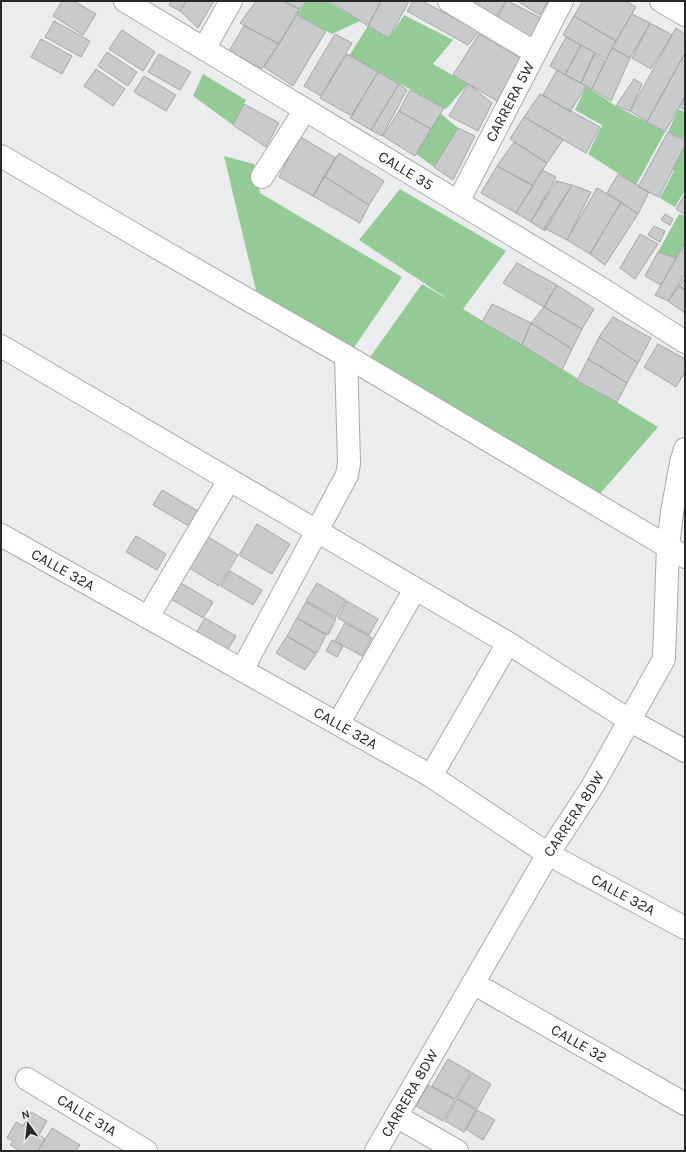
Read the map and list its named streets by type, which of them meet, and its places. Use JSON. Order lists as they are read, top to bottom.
{
  "streets": {
    "street": [
      "CARRERA 5W",
      "CALLE 35",
      "CALLE 32A",
      "CARRERA 8DW",
      "CALLE 32",
      "CALLE 31A"
    ]
  },
  "crossings": [
    ["CARRERA 5W", "CALLE 35"],
    ["CALLE 32A", "CARRERA 8DW"],
    ["CARRERA 8DW", "CALLE 32"]
  ],
  "north": "top"
}
